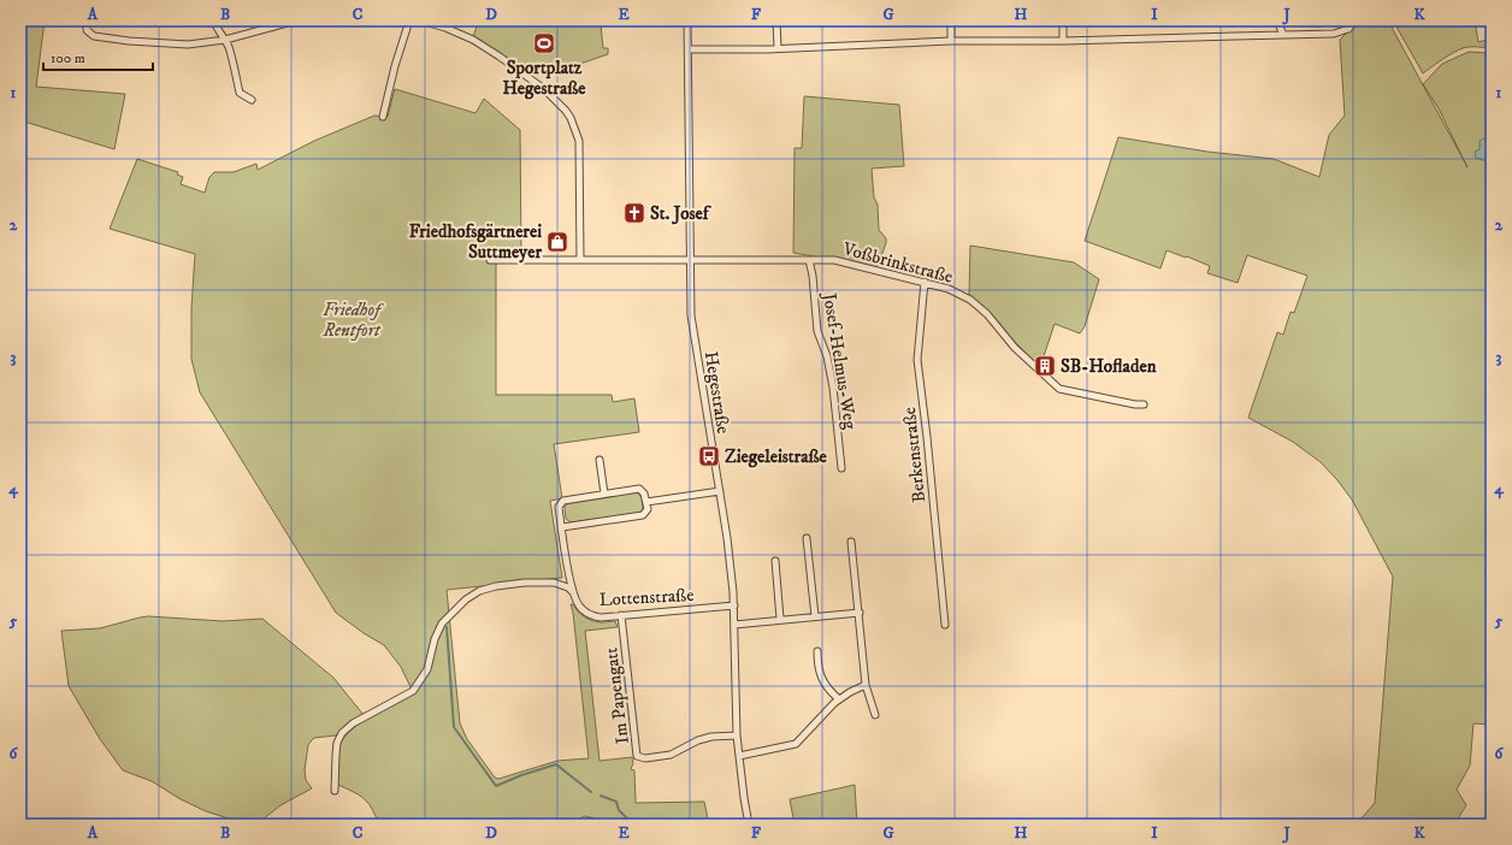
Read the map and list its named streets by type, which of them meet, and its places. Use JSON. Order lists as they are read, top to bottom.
{
  "streets": {
    "street": [
      "Voßbrinkstraße",
      "Josef-Helmus-Weg",
      "Hegestraße",
      "Berkenstraße",
      "Lottenstraße",
      "Im Papengatt"
    ]
  },
  "crossings": [
    ["Voßbrinkstraße", "Josef-Helmus-Weg"],
    ["Voßbrinkstraße", "Hegestraße"],
    ["Voßbrinkstraße", "Berkenstraße"],
    ["Hegestraße", "Lottenstraße"],
    ["Hegestraße", "Im Papengatt"],
    ["Lottenstraße", "Im Papengatt"]
  ],
  "parks": ["Friedhof Rentfort"],
  "places": {
    "sports": ["Sportplatz Hegestraße"],
    "church": ["St. Josef"],
    "shop": ["Friedhofsgärtnerei Suttmeyer"],
    "building": ["SB-Hofladen"],
    "bus stop": ["Ziegeleistraße"]
  },
  "scale_bar": "100 m",
  "grid": {
    "columns": [
      "A",
      "B",
      "C",
      "D",
      "E",
      "F",
      "G",
      "H",
      "I",
      "J",
      "K"
    ],
    "rows": [
      "1",
      "2",
      "3",
      "4",
      "5",
      "6"
    ]
  }
}
